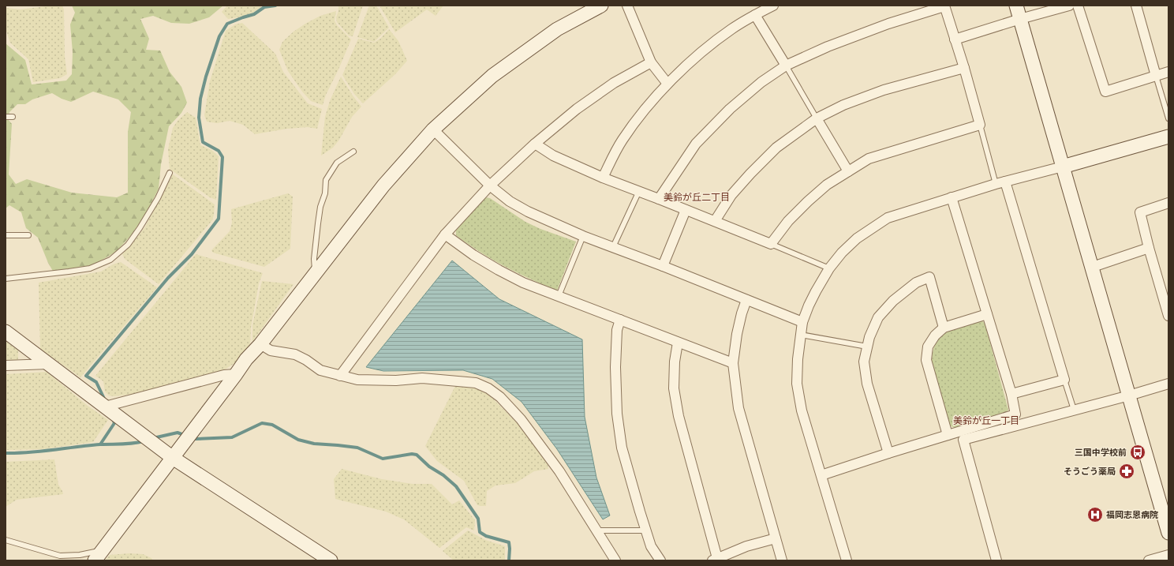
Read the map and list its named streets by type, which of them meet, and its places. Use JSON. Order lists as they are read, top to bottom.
{
  "districts": ["美鈴が丘二丁目", "美鈴が丘一丁目"],
  "places": {
    "bus stop": ["三国中学校前"],
    "pharmacy": ["そうごう薬局"],
    "hospital": ["福岡志恩病院"]
  }
}
